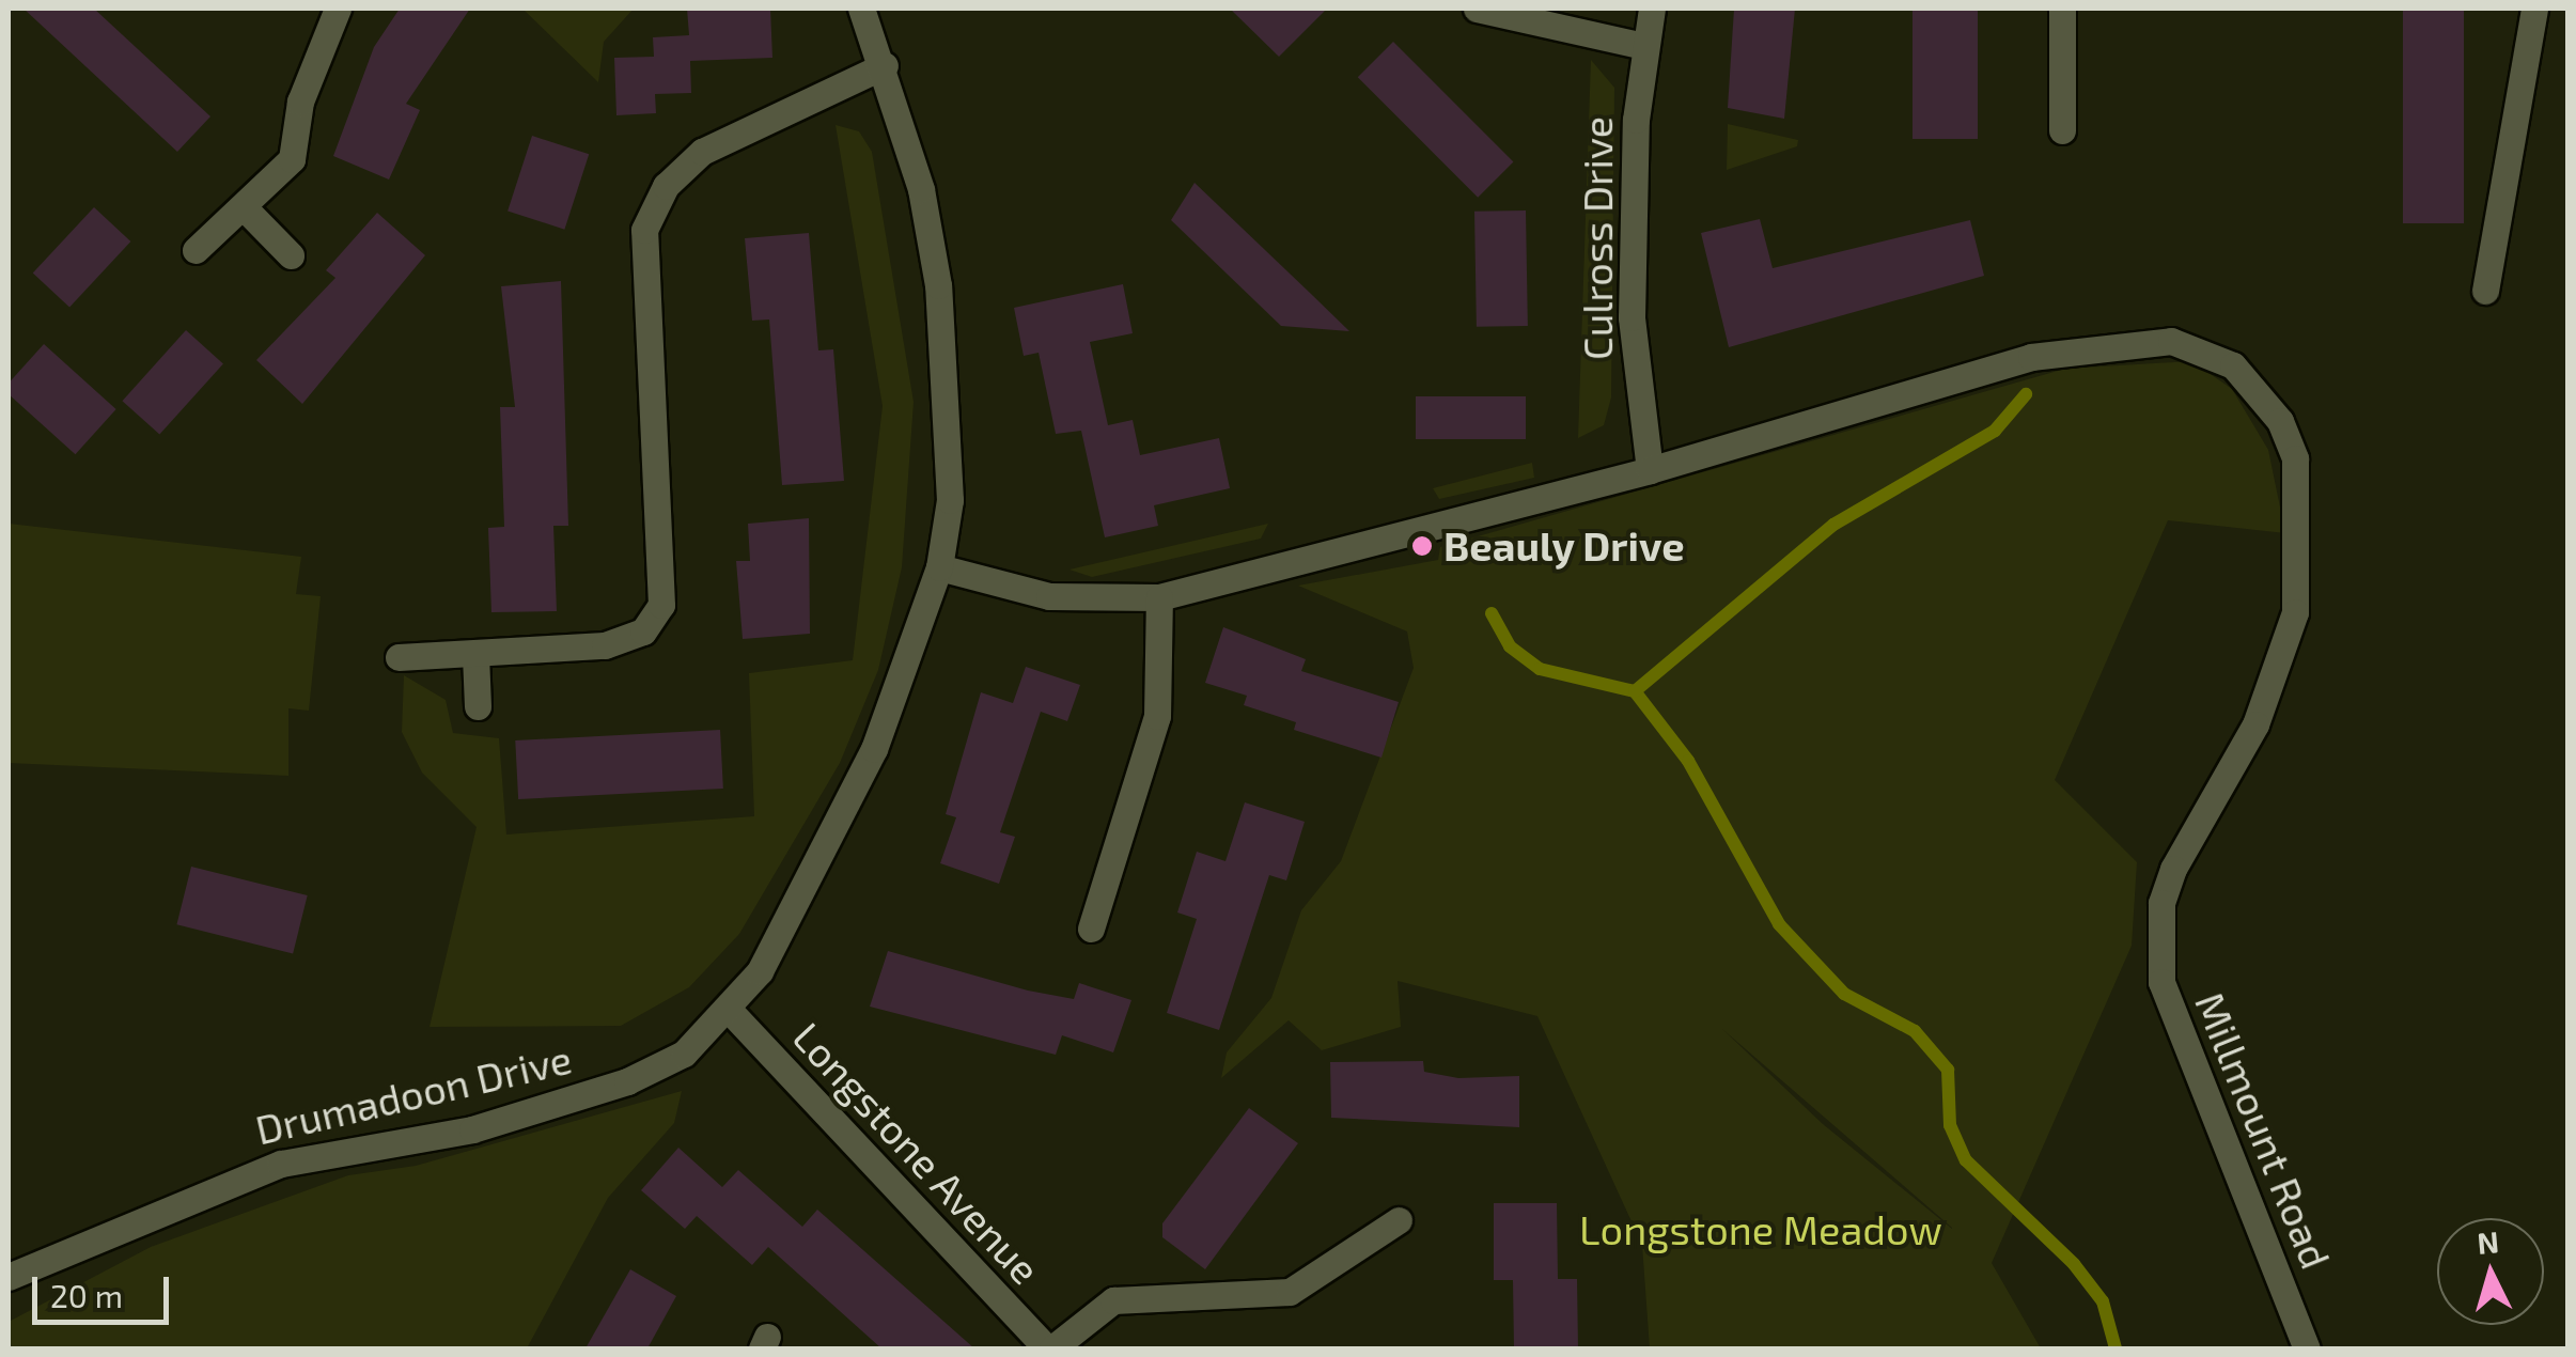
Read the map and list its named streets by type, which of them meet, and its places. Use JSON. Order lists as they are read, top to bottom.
{
  "streets": {
    "street": [
      "Culross Drive",
      "Drumadoon Drive",
      "Millmount Road",
      "Longstone Avenue"
    ]
  },
  "crossings": [
    ["Culross Drive", "Millmount Road"],
    ["Drumadoon Drive", "Longstone Avenue"]
  ],
  "parks": ["Longstone Meadow"],
  "places": ["Beauly Drive"],
  "scale_bar": "20 m",
  "north": "top"
}
